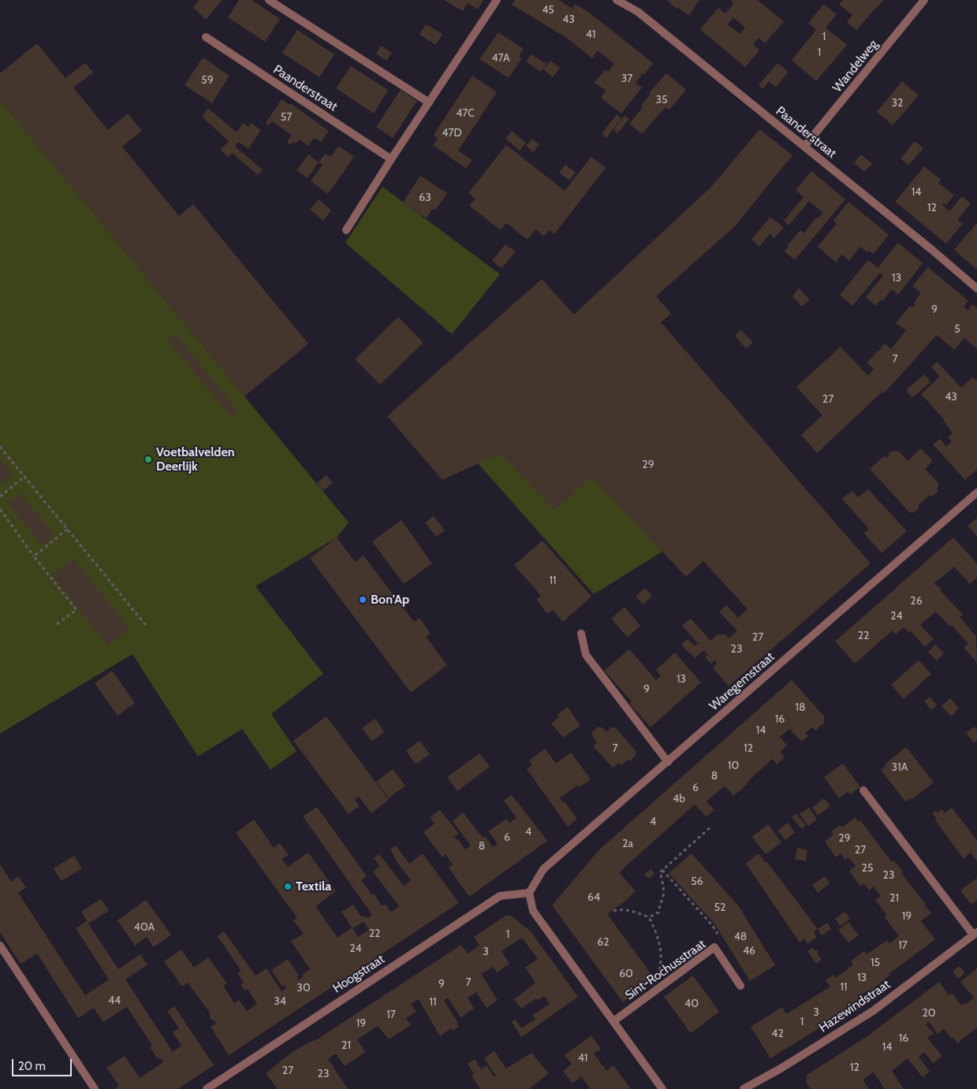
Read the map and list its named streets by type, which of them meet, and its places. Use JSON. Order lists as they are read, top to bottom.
{
  "streets": {
    "street": [
      "Wandelweg",
      "Paanderstraat",
      "Waregemstraat",
      "Sint-Rochusstraat",
      "Hoogstraat",
      "Hazewindstraat"
    ]
  },
  "crossings": [
    ["Wandelweg", "Paanderstraat"],
    ["Waregemstraat", "Hoogstraat"]
  ],
  "places": ["Voetbalvelden Deerlijk", "Bon'Ap", "Textila"],
  "house_numbers": [
    "45",
    "43",
    "41",
    "1",
    "1",
    "47A",
    "37",
    "59",
    "35",
    "32",
    "47C",
    "57",
    "47D",
    "14",
    "63",
    "12",
    "13",
    "9",
    "5",
    "7",
    "43",
    "27",
    "29",
    "11",
    "26",
    "24",
    "22",
    "27",
    "23",
    "13",
    "9",
    "18",
    "16",
    "14",
    "7",
    "12",
    "10",
    "31A",
    "8",
    "6",
    "4b",
    "4",
    "4",
    "6",
    "29",
    "2a",
    "8",
    "27",
    "25",
    "23",
    "56",
    "64",
    "21",
    "52",
    "19",
    "40A",
    "22",
    "1",
    "48",
    "62",
    "17",
    "24",
    "46",
    "3",
    "15",
    "60",
    "13",
    "7",
    "9",
    "11",
    "30",
    "44",
    "34",
    "11",
    "40",
    "3",
    "20",
    "17",
    "1",
    "19",
    "42",
    "16",
    "21",
    "14",
    "41",
    "12",
    "27",
    "23"
  ],
  "scale_bar": "20 m"
}
